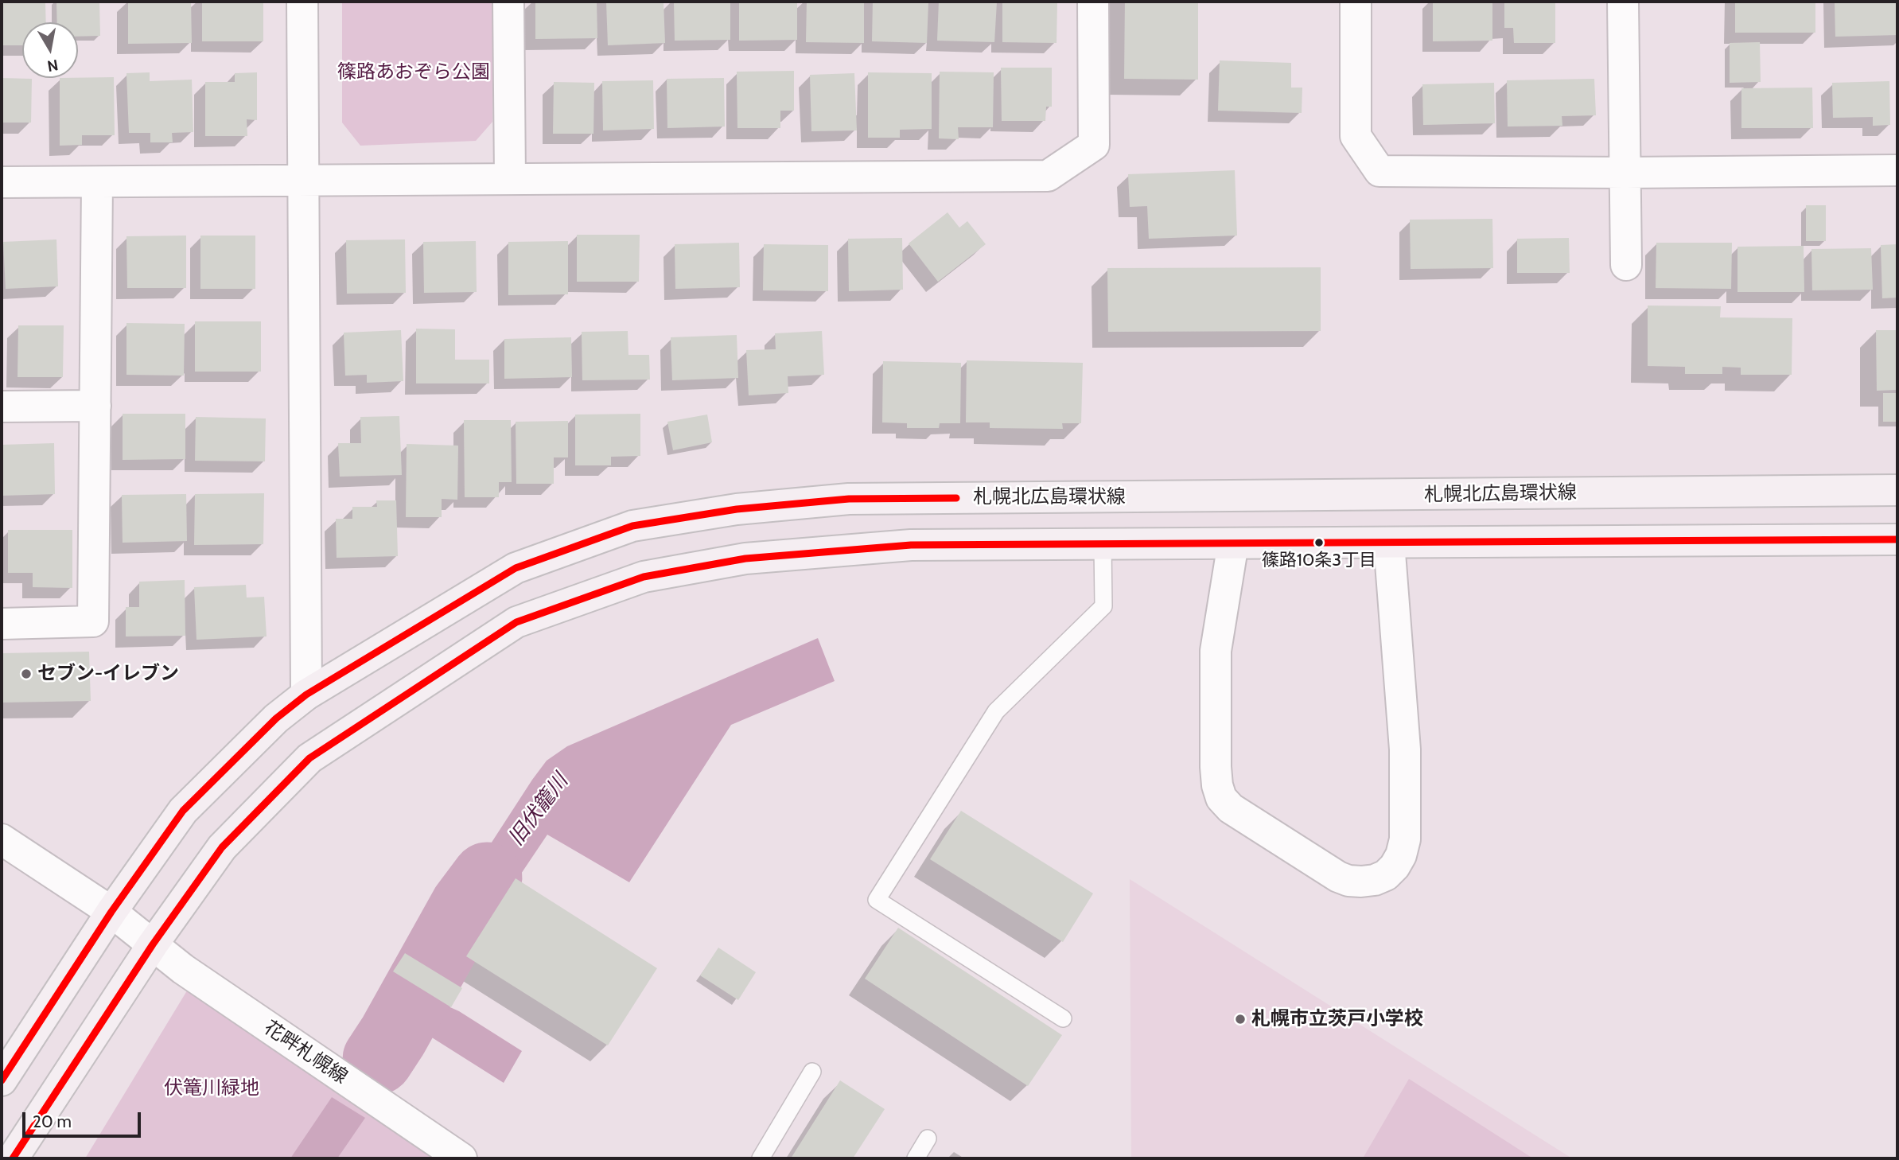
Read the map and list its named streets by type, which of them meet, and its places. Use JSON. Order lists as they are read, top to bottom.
{
  "streets": {
    "main road": ["札幌北広島環状線"],
    "street": ["花畔札幌線"]
  },
  "crossings": [
    ["札幌北広島環状線", "花畔札幌線"]
  ],
  "water": ["旧伏籠川"],
  "parks": ["篠路あおぞら公園", "伏篭川緑地"],
  "places": ["篠路10条3丁目", "セブン-イレブン", "札幌市立茨戸小学校"],
  "scale_bar": "20 m",
  "north": "bottom"
}
